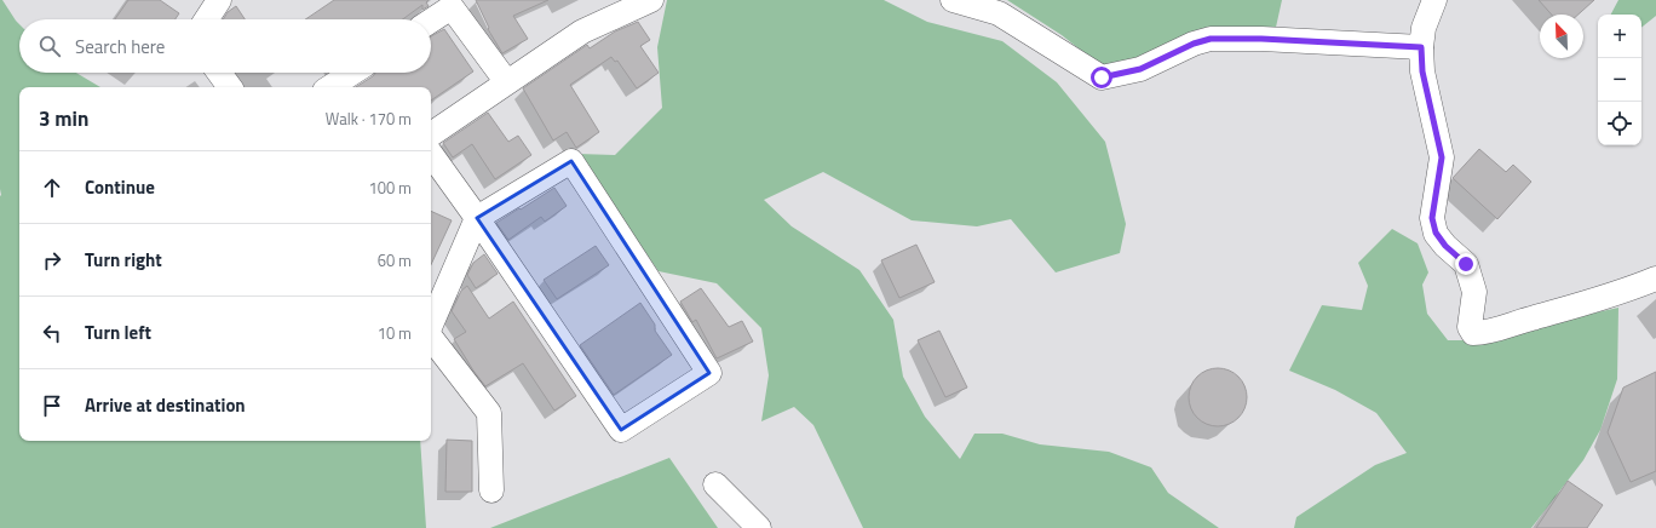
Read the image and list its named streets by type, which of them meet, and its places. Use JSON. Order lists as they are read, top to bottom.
{
  "north": "top left",
  "page": {
    "map_buttons": ["+", "−"],
    "search": "Search here",
    "heading": ["3 min", "Walk · 170 m"],
    "list": [
      ["Continue", "100 m"],
      ["Turn right", "60 m"],
      ["Turn left", "10 m"],
      "Arrive at destination"
    ]
  }
}
